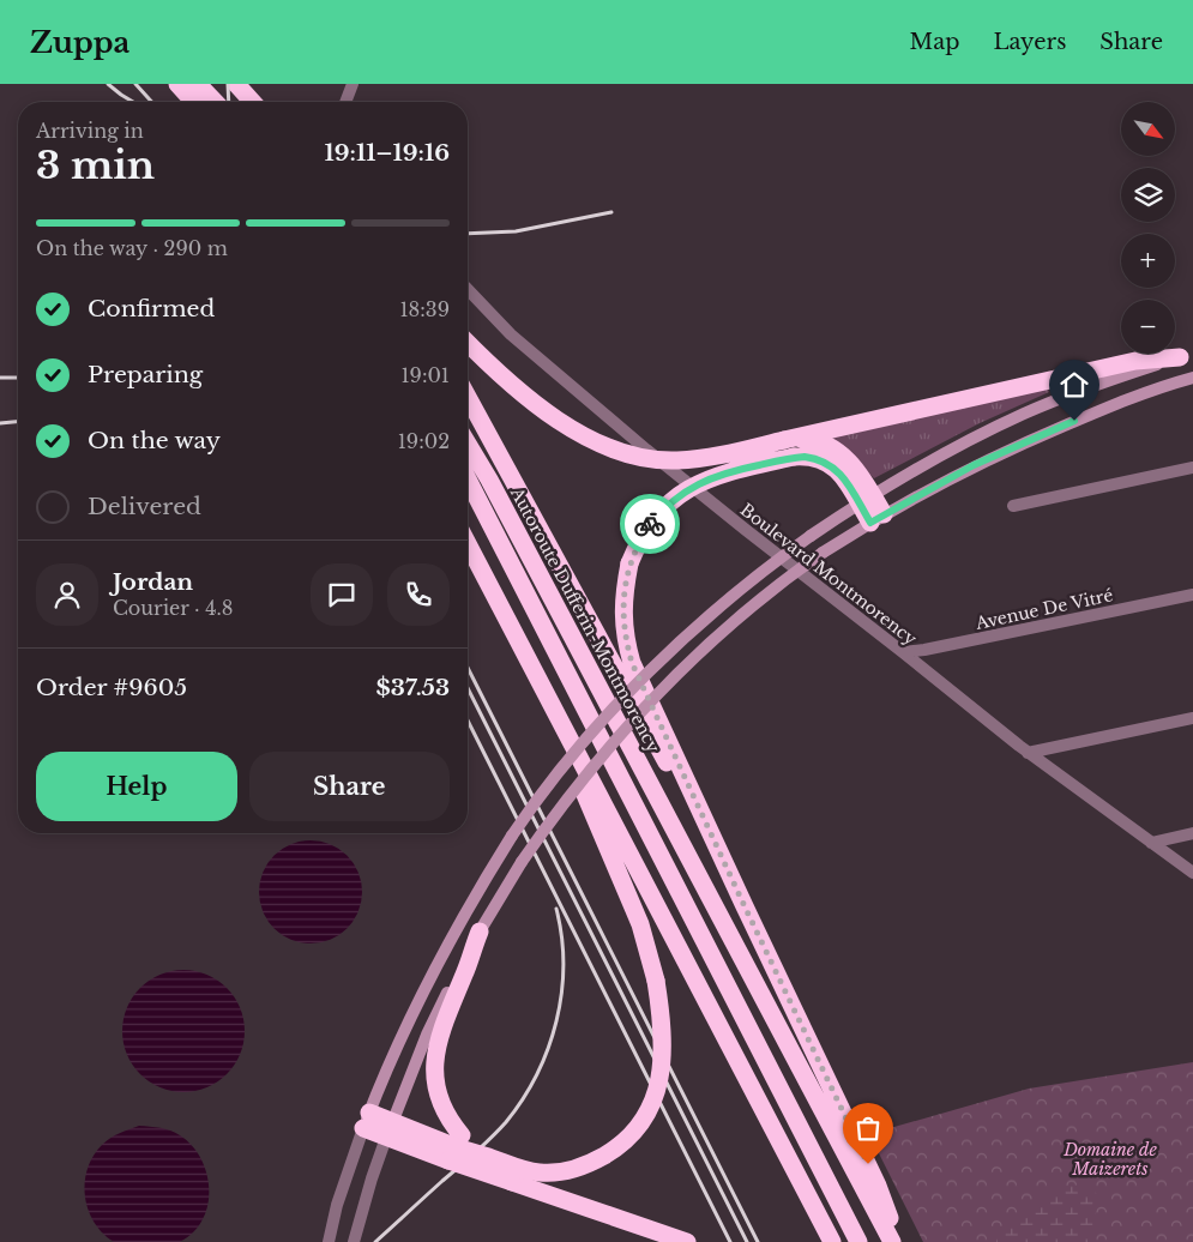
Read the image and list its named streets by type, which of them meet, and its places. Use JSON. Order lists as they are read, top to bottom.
{
  "streets": {
    "highway": ["Autoroute Dufferin-Montmorency"],
    "street": ["Boulevard Montmorency", "Avenue De Vitré"]
  },
  "crossings": [
    ["Boulevard Montmorency", "Avenue De Vitré"]
  ],
  "parks": ["Domaine de Maizerets"],
  "north": "bottom right",
  "page": {
    "header": "Zuppa",
    "nav": ["Map", "Layers", "Share"],
    "map_buttons": ["+", "−"],
    "heading": ["3 min", "Arriving in", "19:11–19:16"],
    "panel": [
      "Jordan",
      "Courier · 4.8",
      "Order #9605",
      "$37.53"
    ],
    "bar": "On the way · 290 m",
    "list": [
      ["Confirmed", "18:39"],
      ["Preparing", "19:01"],
      ["On the way", "19:02"],
      "Delivered"
    ],
    "buttons": ["Help", "Share"]
  }
}
